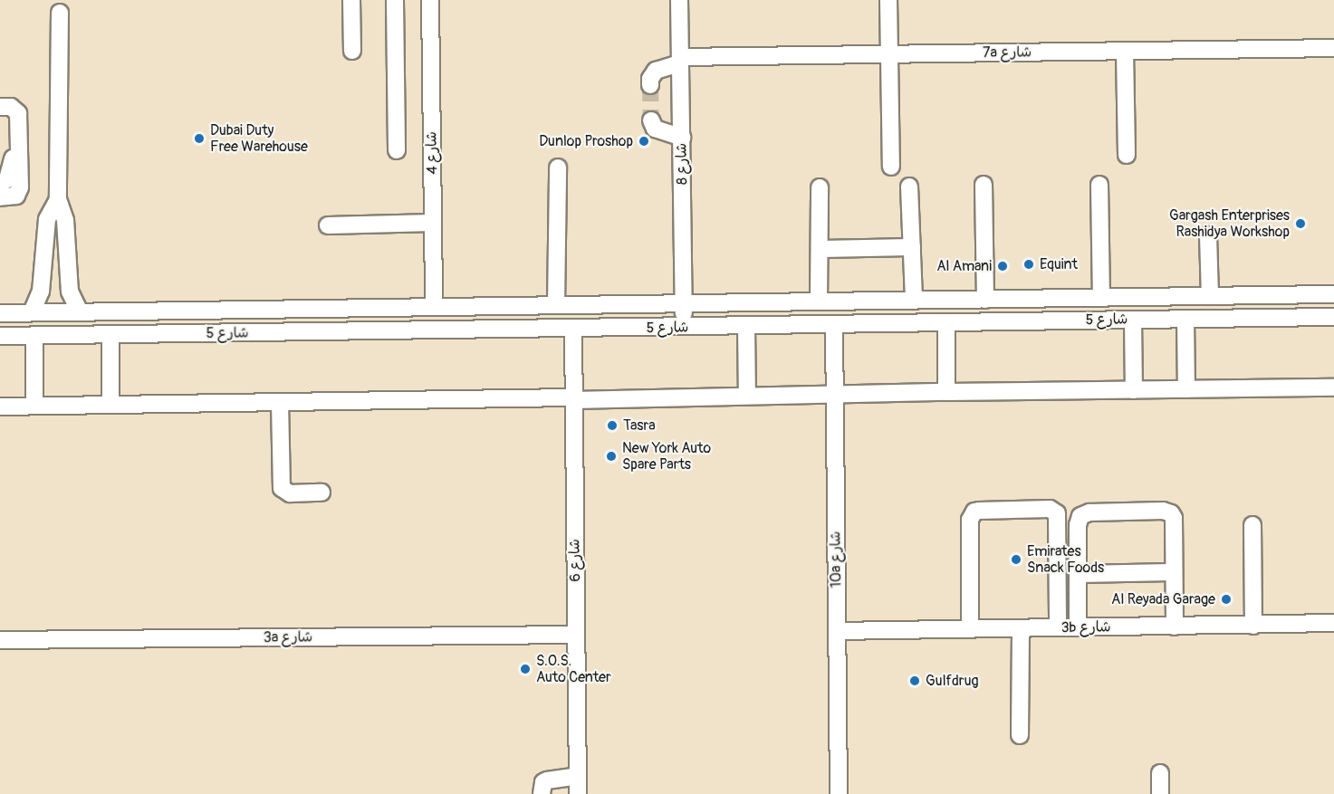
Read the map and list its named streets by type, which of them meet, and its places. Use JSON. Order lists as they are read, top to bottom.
{
  "streets": {
    "street": [
      "7a شارع",
      "شارع 4",
      "شارع 8",
      "شارع 5",
      "10a شارع",
      "شارع 6",
      "3b شارع",
      "3a شارع"
    ]
  },
  "crossings": [
    ["7a شارع", "شارع 8"],
    ["شارع 4", "شارع 5"],
    ["شارع 8", "شارع 5"],
    ["شارع 5", "10a شارع"],
    ["شارع 5", "شارع 6"],
    ["10a شارع", "3b شارع"],
    ["شارع 6", "3a شارع"]
  ],
  "places": [
    "Dubai Duty Free Warehouse",
    "Dunlop Proshop",
    "Gargash Enterprises Rashidya Workshop",
    "Equint",
    "Al Amani",
    "Tasra",
    "New York Auto Spare Parts",
    "Emirates Snack Foods",
    "Al Reyada Garage",
    "S.O.S. Auto Center",
    "Gulfdrug"
  ]
}
